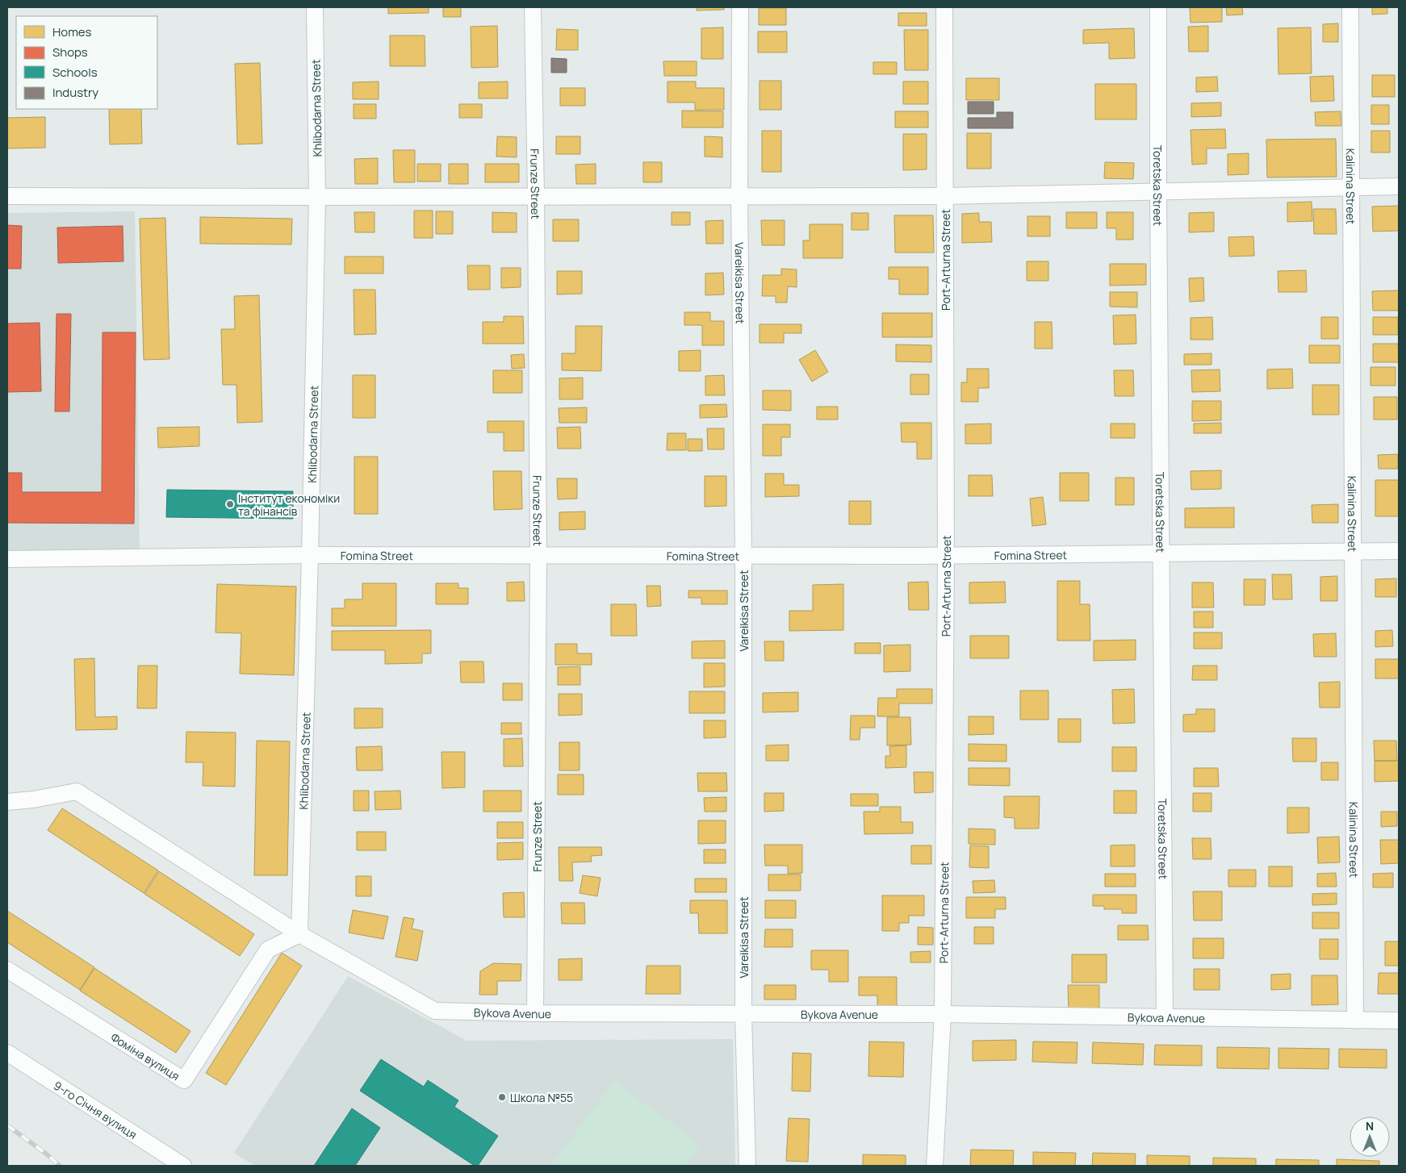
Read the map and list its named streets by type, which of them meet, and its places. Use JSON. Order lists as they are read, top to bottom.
{
  "streets": {
    "street": [
      "Khlibodarna Street",
      "Frunze Street",
      "Toretska Street",
      "Kalinina Street",
      "Port-Arturna Street",
      "Vareikisa Street",
      "Fomina Street",
      "Bykova Avenue",
      "Фоміна вулиця",
      "9-го Січня вулиця"
    ]
  },
  "crossings": [
    ["Khlibodarna Street", "Fomina Street"],
    ["Khlibodarna Street", "Bykova Avenue"],
    ["Khlibodarna Street", "Фоміна вулиця"],
    ["Frunze Street", "Fomina Street"],
    ["Frunze Street", "Bykova Avenue"],
    ["Toretska Street", "Fomina Street"],
    ["Toretska Street", "Bykova Avenue"],
    ["Kalinina Street", "Fomina Street"],
    ["Kalinina Street", "Bykova Avenue"],
    ["Port-Arturna Street", "Fomina Street"],
    ["Port-Arturna Street", "Bykova Avenue"],
    ["Vareikisa Street", "Fomina Street"],
    ["Vareikisa Street", "Bykova Avenue"],
    ["Bykova Avenue", "Фоміна вулиця"]
  ],
  "places": ["Інститут економіки та фінансів", "Школа №55"],
  "legend": [
    "Homes",
    "Shops",
    "Schools",
    "Industry"
  ],
  "north": "top"
}
